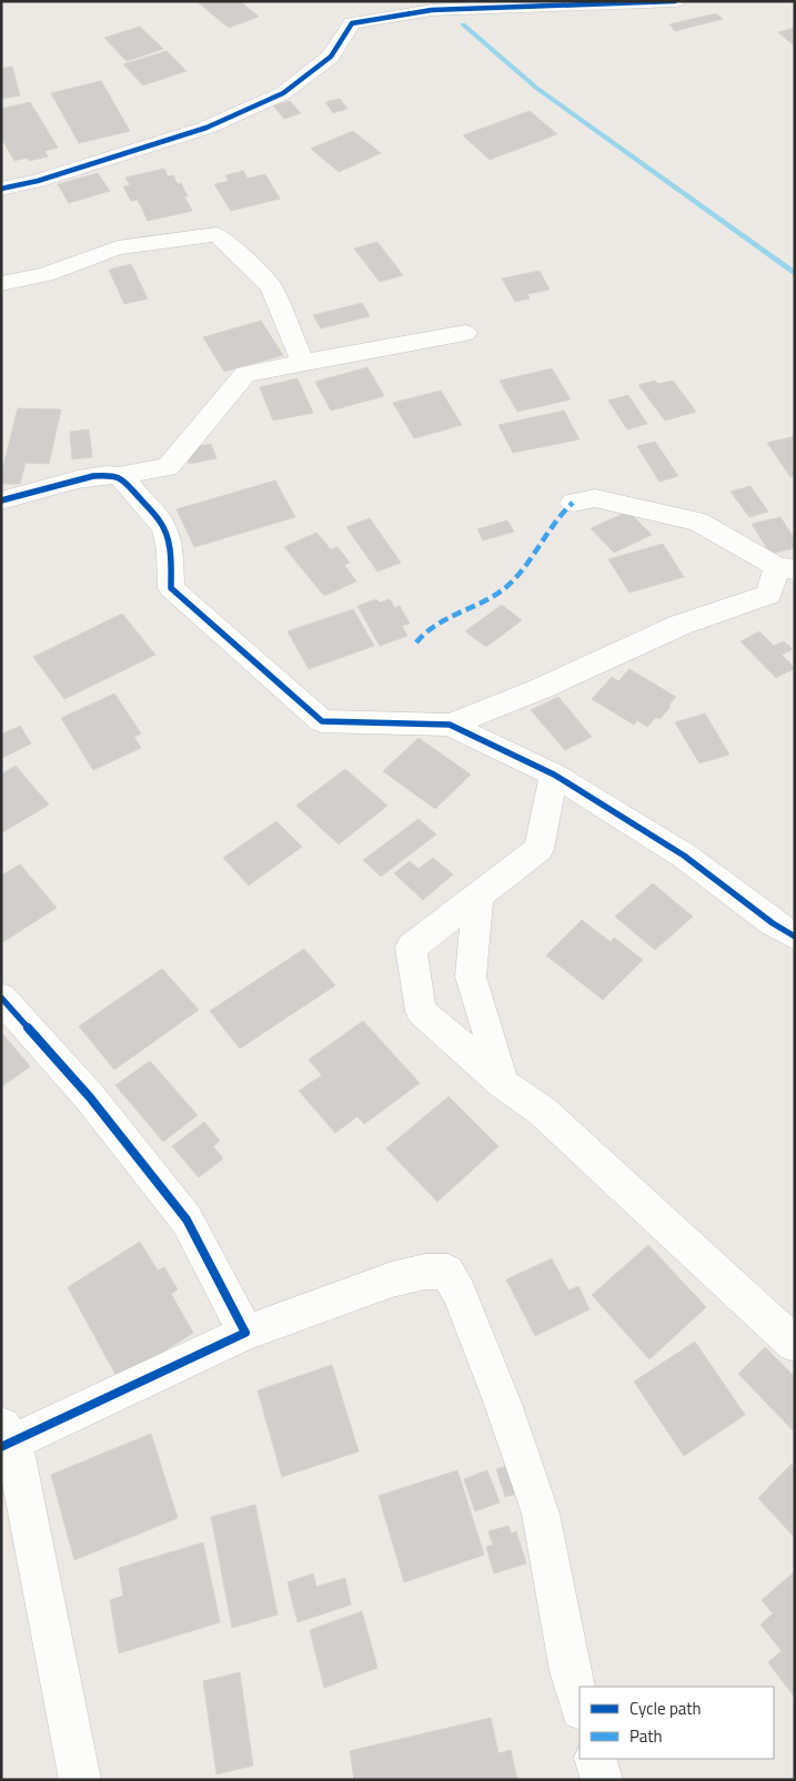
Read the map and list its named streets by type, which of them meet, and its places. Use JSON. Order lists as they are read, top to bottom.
{
  "legend": ["Cycle path", "Path"]
}
